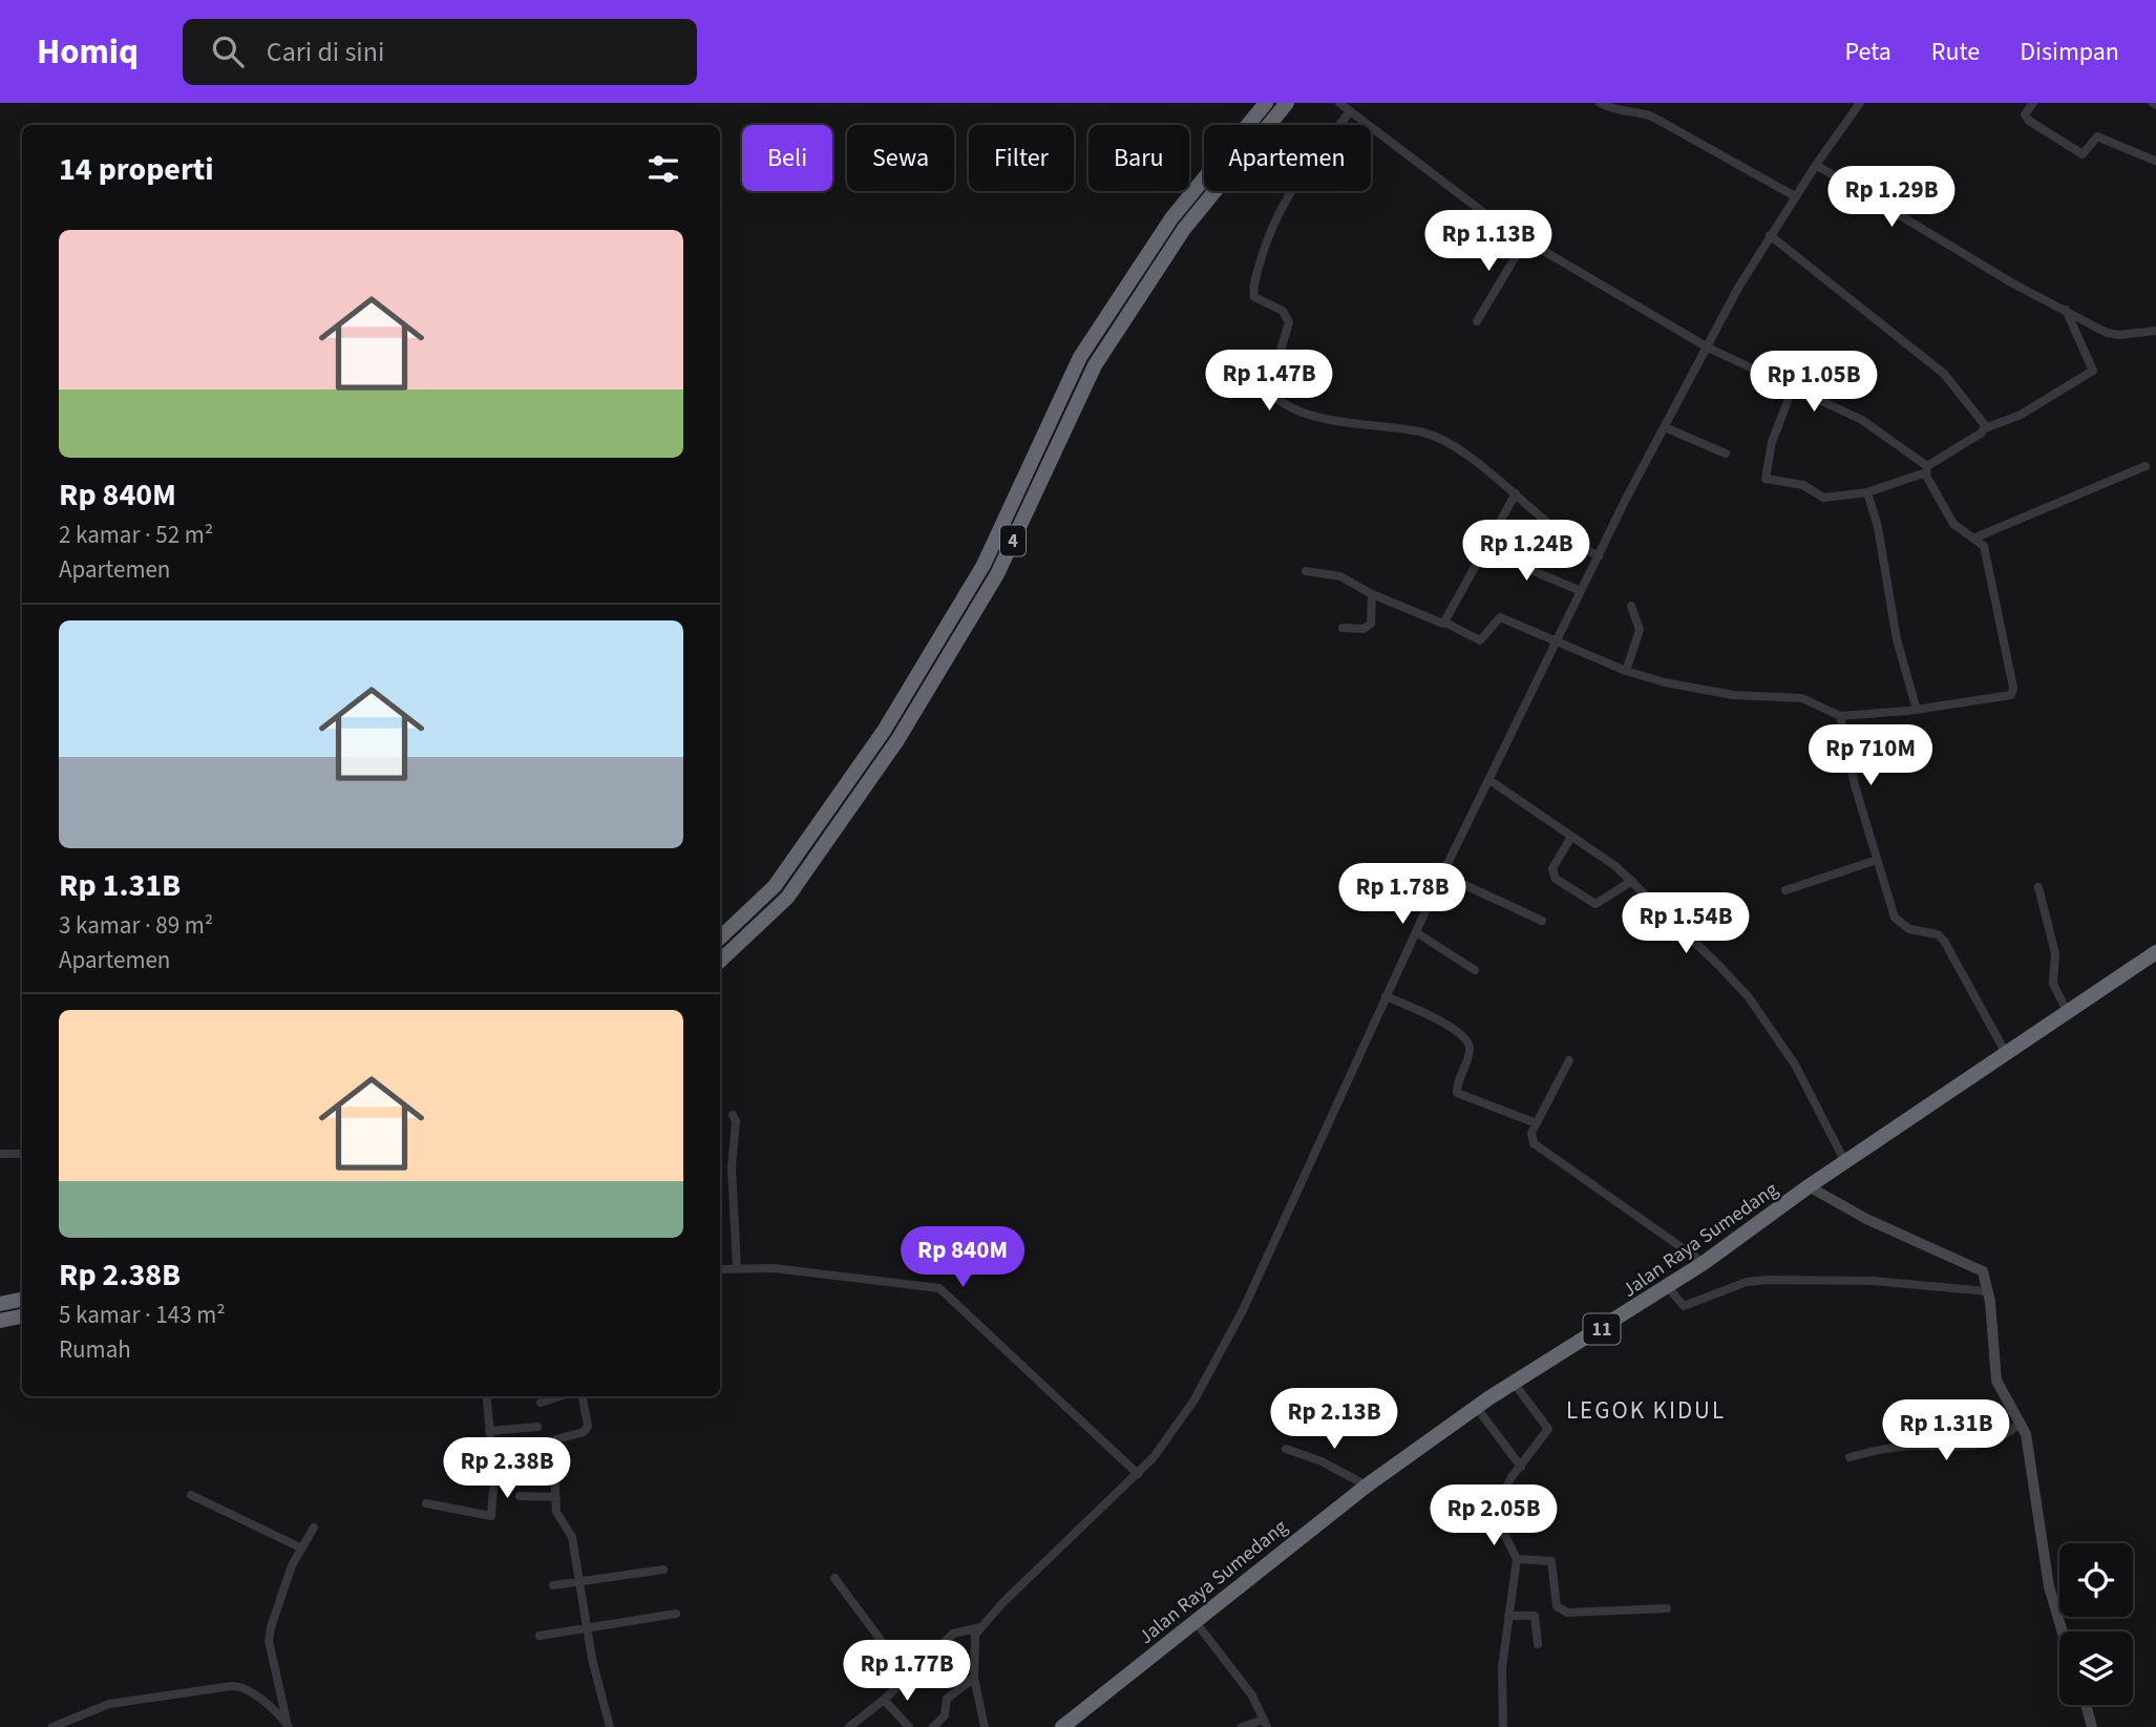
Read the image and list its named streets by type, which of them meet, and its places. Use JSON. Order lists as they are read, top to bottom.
{
  "streets": {
    "highway": ["4", "Jalan Raya Sumedang", "11"]
  },
  "districts": ["LEGOK KIDUL"],
  "page": {
    "header": "Homiq",
    "search": "Cari di sini",
    "nav": ["Peta", "Rute", "Disimpan"],
    "chip": [
      "Beli",
      "Sewa",
      "Filter",
      "Baru",
      "Apartemen"
    ],
    "heading": "14 properti",
    "price": [
      "Rp 1.29B",
      "Rp 1.13B",
      "Rp 1.47B",
      "Rp 1.05B",
      "Rp 1.24B",
      "Rp 710M",
      "Rp 1.78B",
      "Rp 1.54B",
      "Rp 840M",
      "Rp 2.13B",
      "Rp 1.31B",
      "Rp 2.38B",
      "Rp 2.05B",
      "Rp 1.77B"
    ],
    "list": [
      {
        "name": "Rp 840M",
        "note": "2 kamar · 52 m² · Apartemen"
      },
      {
        "name": "Rp 1.31B",
        "note": "3 kamar · 89 m² · Apartemen"
      },
      {
        "name": "Rp 2.38B",
        "note": "5 kamar · 143 m² · Rumah"
      }
    ]
  }
}
